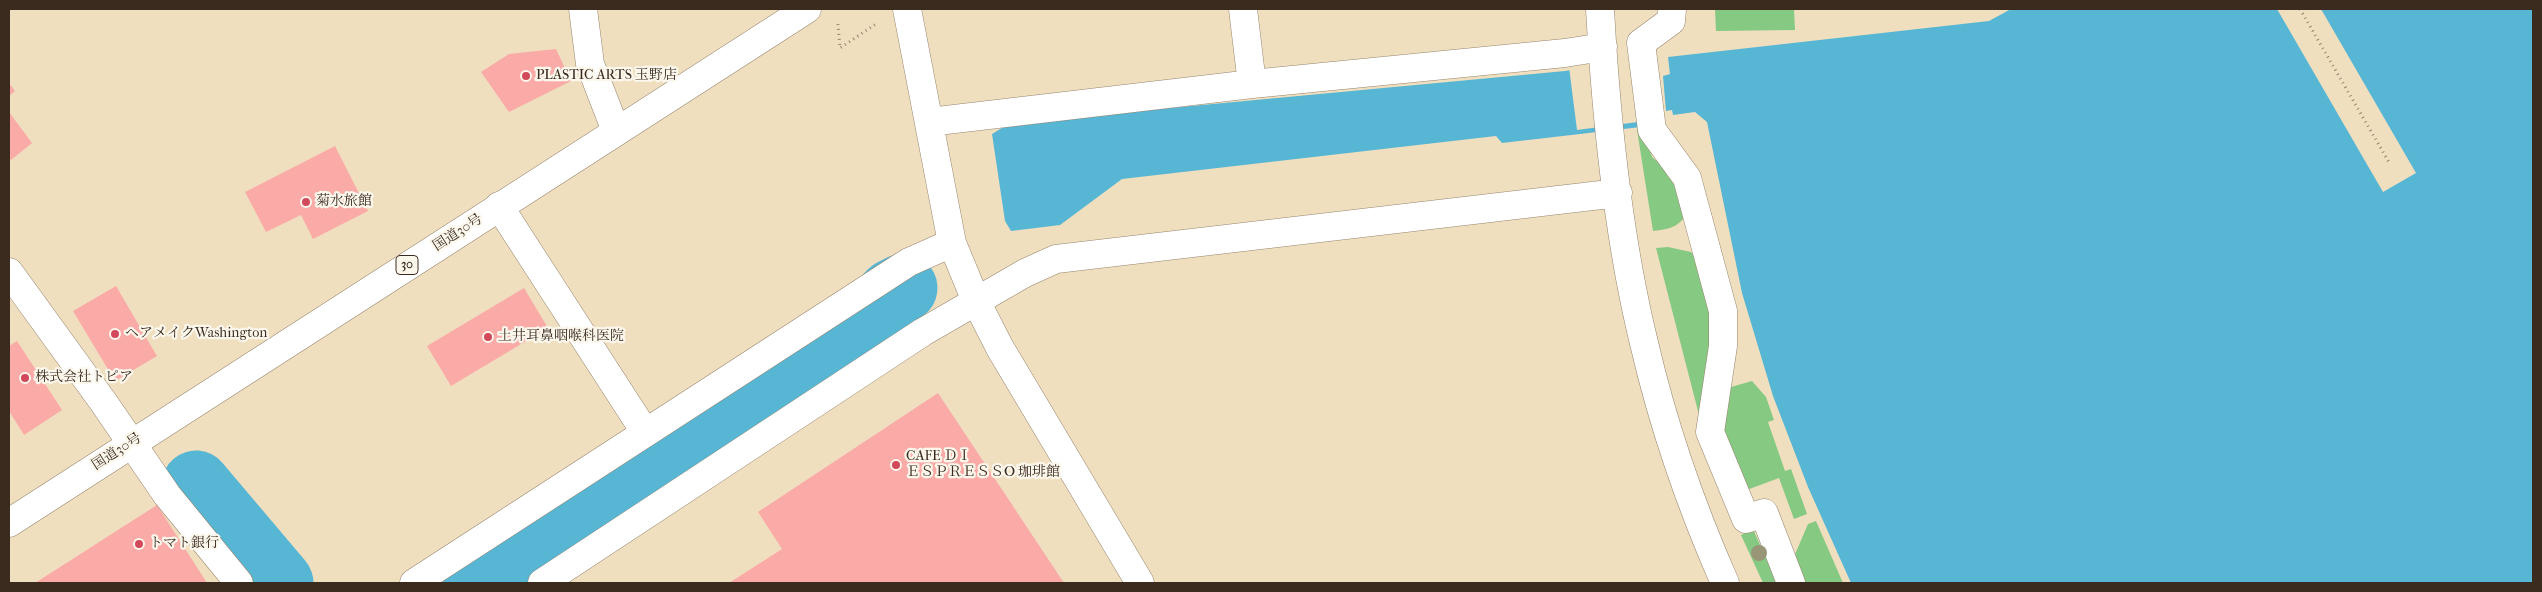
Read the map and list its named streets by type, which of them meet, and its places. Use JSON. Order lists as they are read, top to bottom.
{
  "streets": {
    "main road": ["国道30号", "30"]
  },
  "places": [
    "PLASTIC ARTS 玉野店",
    "菊水旅館",
    "ヘアメイクWashington",
    "土井耳鼻咽喉科医院",
    "株式会社トピア",
    "CAFE ＤＩ ＥＳＰＲＥＳＳO 珈琲館",
    "トマト銀行"
  ]
}
